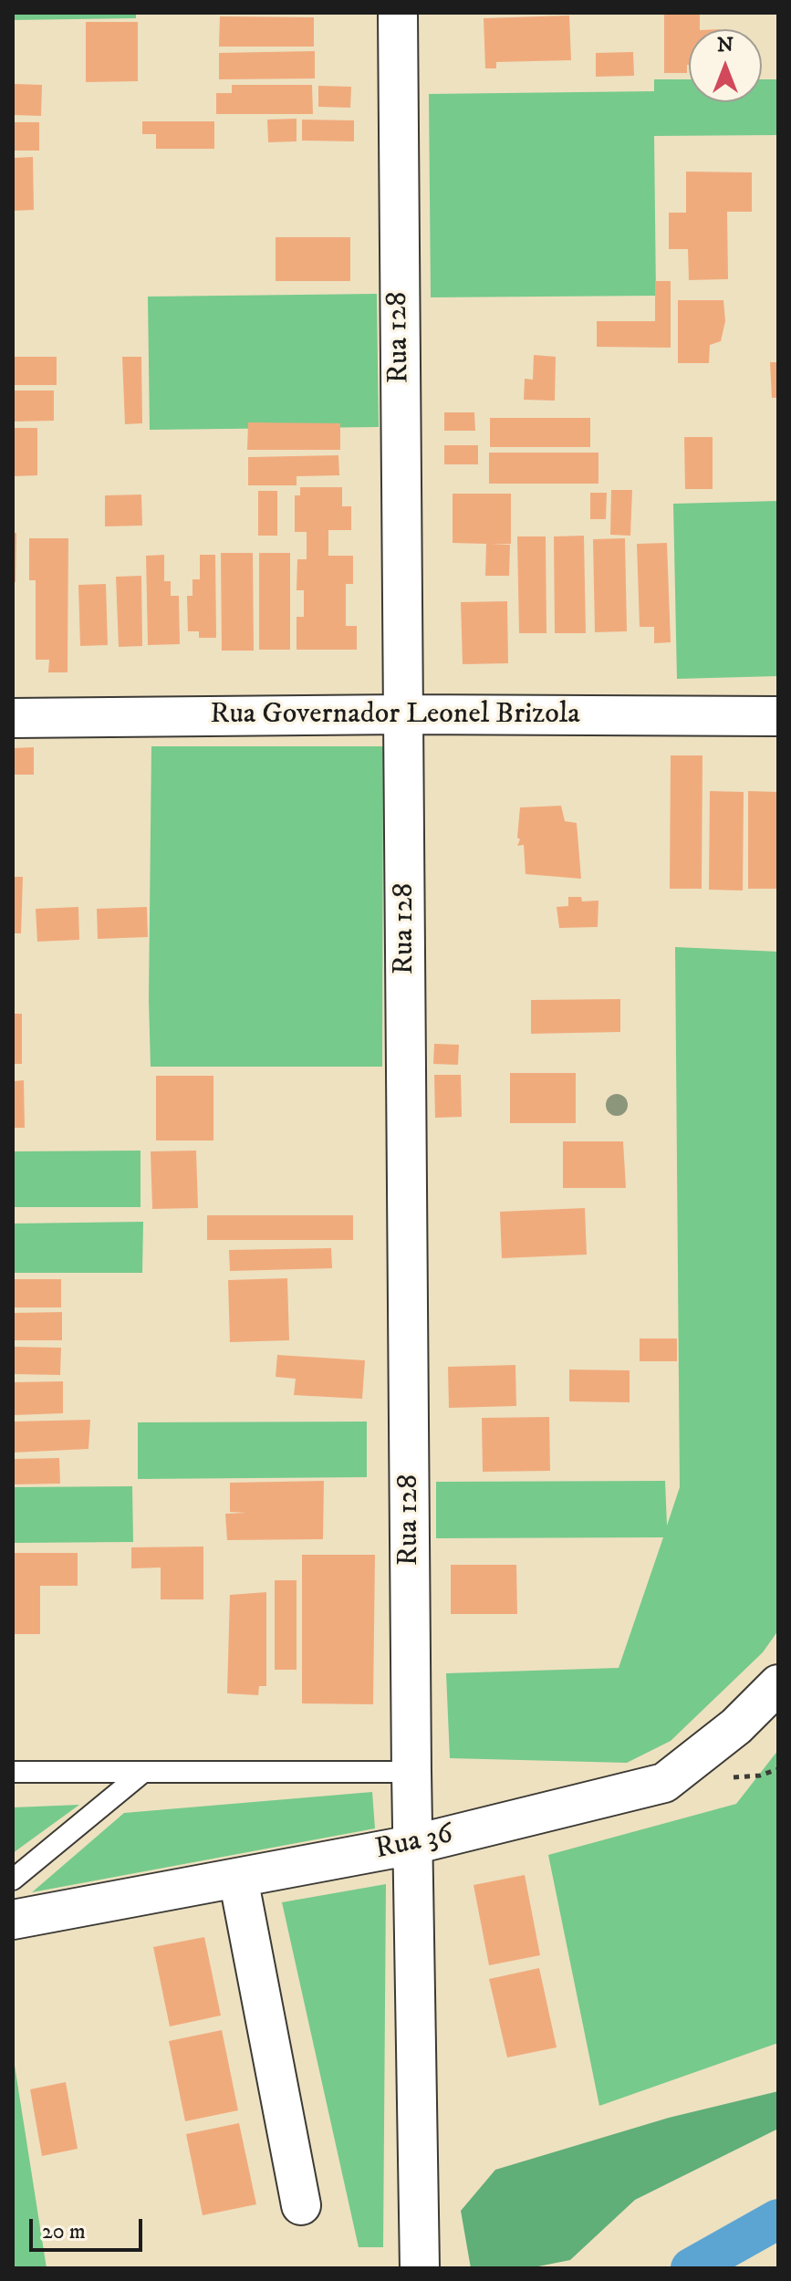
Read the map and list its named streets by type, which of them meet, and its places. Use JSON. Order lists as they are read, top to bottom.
{
  "streets": {
    "street": ["Rua 128", "Rua Governador Leonel Brizola", "Rua 36"]
  },
  "crossings": [
    ["Rua 128", "Rua Governador Leonel Brizola"],
    ["Rua 128", "Rua 36"]
  ],
  "scale_bar": "20 m",
  "north": "top"
}
